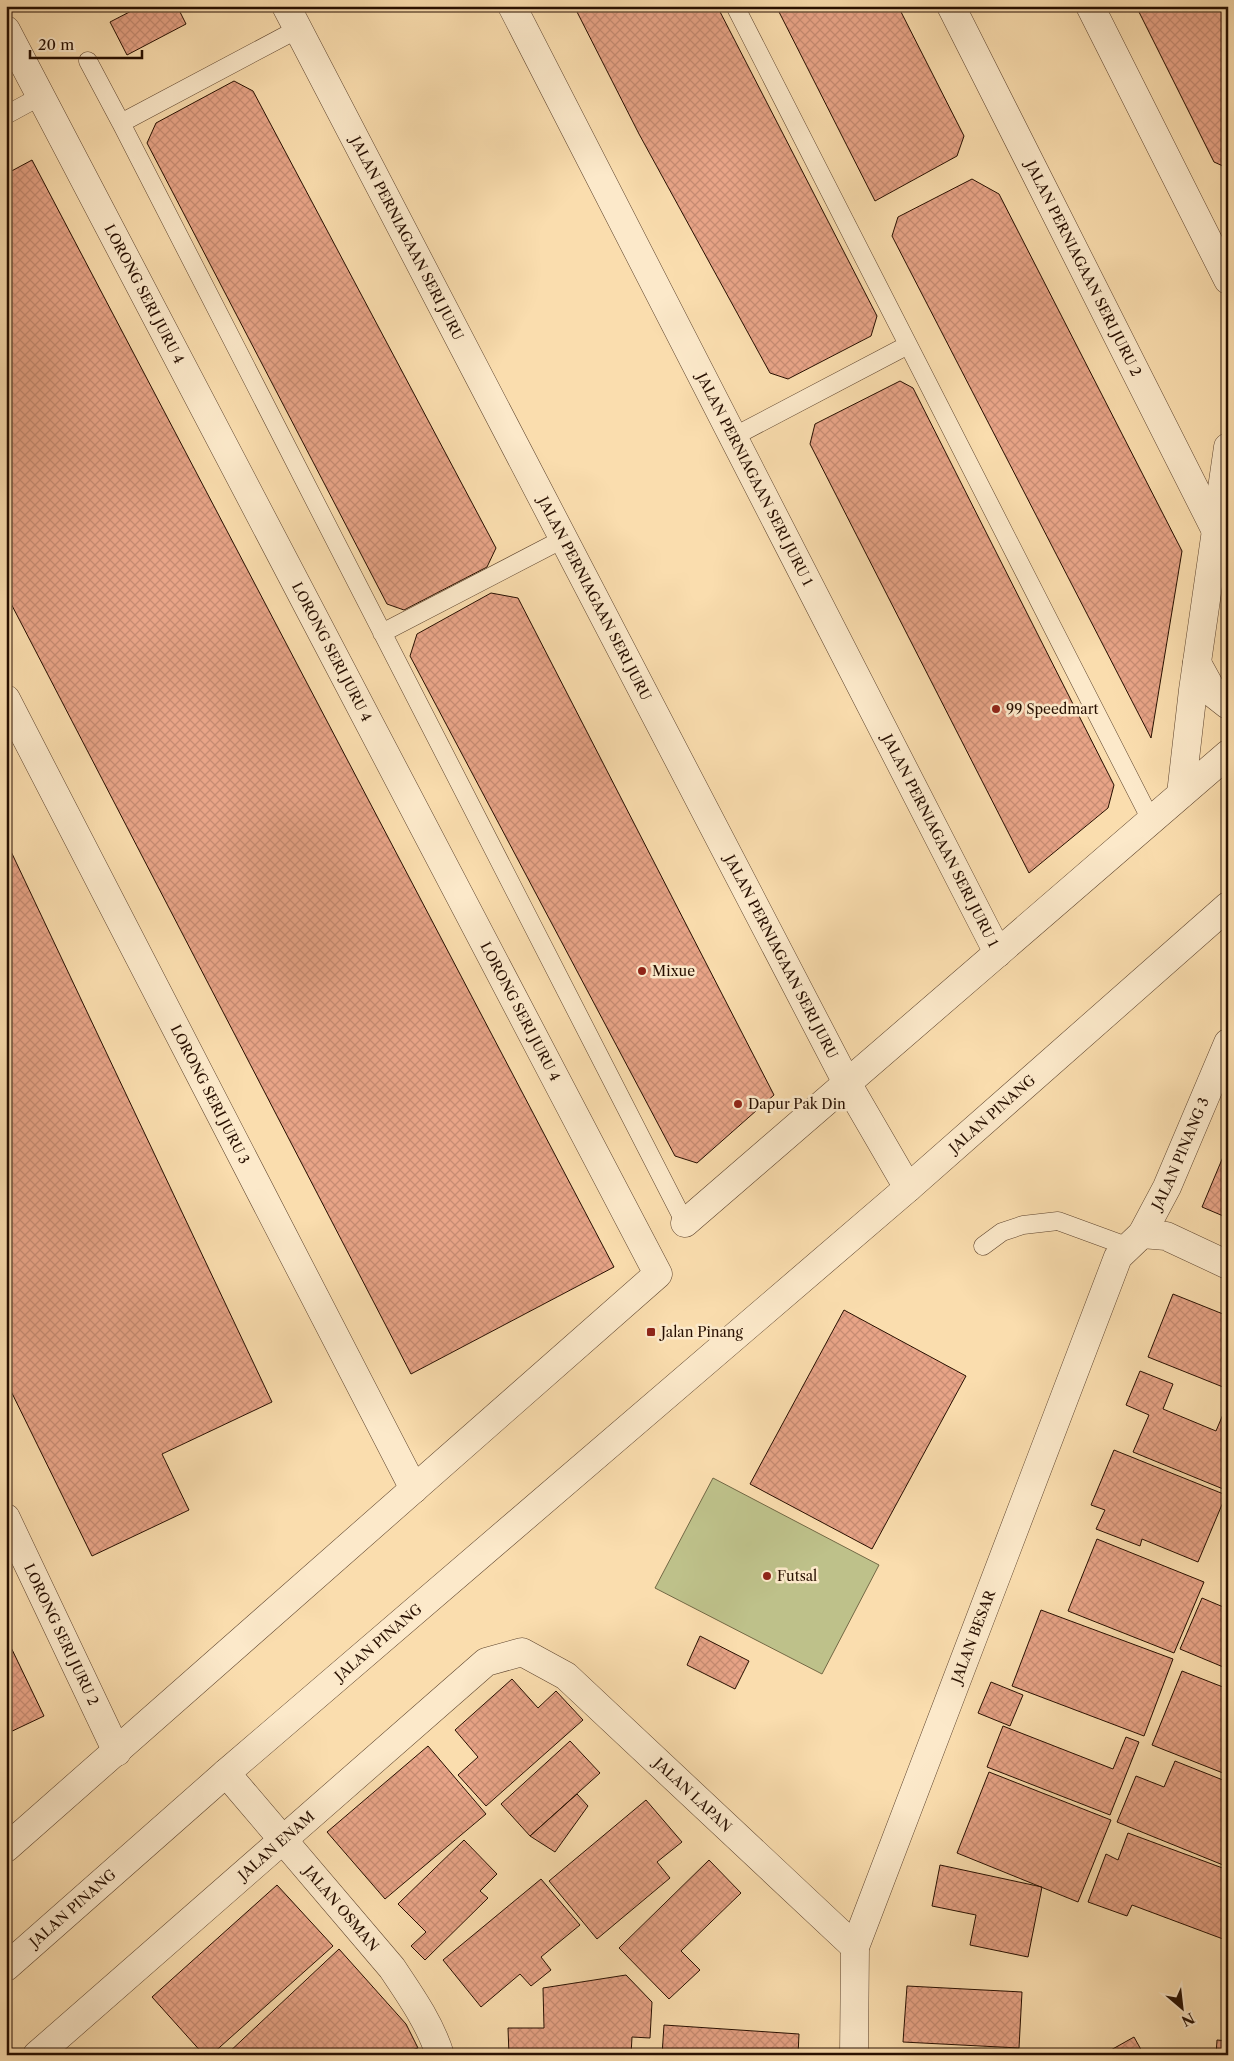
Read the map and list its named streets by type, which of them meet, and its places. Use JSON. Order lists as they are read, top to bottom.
{
  "streets": {
    "street": [
      "JALAN PERNIAGAAN SERI JURU",
      "JALAN PERNIAGAAN SERI JURU 2",
      "LORONG SERI JURU 4",
      "JALAN PERNIAGAAN SERI JURU 1",
      "LORONG SERI JURU 3",
      "JALAN PINANG",
      "JALAN PINANG 3",
      "LORONG SERI JURU 2",
      "JALAN BESAR",
      "JALAN LAPAN",
      "JALAN ENAM",
      "JALAN OSMAN"
    ]
  },
  "crossings": [
    ["JALAN PERNIAGAAN SERI JURU", "JALAN PINANG"],
    ["LORONG SERI JURU 4", "LORONG SERI JURU 3"],
    ["JALAN PINANG", "JALAN OSMAN"],
    ["JALAN PINANG 3", "JALAN BESAR"],
    ["JALAN BESAR", "JALAN LAPAN"],
    ["JALAN LAPAN", "JALAN ENAM"],
    ["JALAN ENAM", "JALAN OSMAN"]
  ],
  "places": {
    "other": [
      "99 Speedmart",
      "Mixue",
      "Dapur Pak Din",
      "Futsal"
    ],
    "transit": ["Jalan Pinang"]
  },
  "scale_bar": "20 m",
  "north": "bottom right"
}
